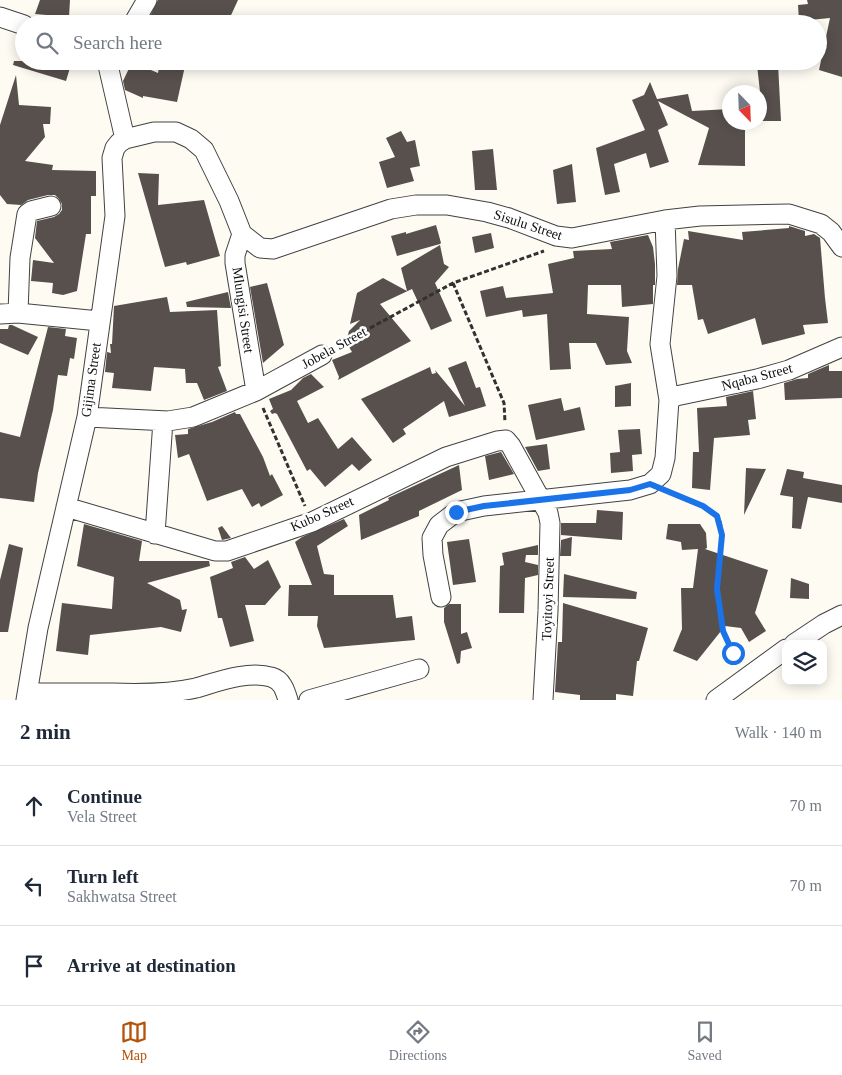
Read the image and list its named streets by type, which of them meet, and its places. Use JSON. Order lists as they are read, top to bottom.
{
  "streets": {
    "street": [
      "Sisulu Street",
      "Mlungisi Street",
      "Jobela Street",
      "Nqaba Street",
      "Gijima Street",
      "Kubo Street",
      "Toyitoyi Street"
    ]
  },
  "crossings": [
    ["Sisulu Street", "Mlungisi Street"],
    ["Sisulu Street", "Jobela Street"],
    ["Mlungisi Street", "Jobela Street"],
    ["Jobela Street", "Gijima Street"],
    ["Gijima Street", "Kubo Street"]
  ],
  "north": "bottom right",
  "page": {
    "search": "Search here",
    "heading": ["2 min", "Walk · 140 m"],
    "list": [
      ["Continue", "Vela Street", "70 m"],
      ["Turn left", "Sakhwatsa Street", "70 m"],
      "Arrive at destination"
    ],
    "nav": ["Map", "Directions", "Saved"]
  }
}
